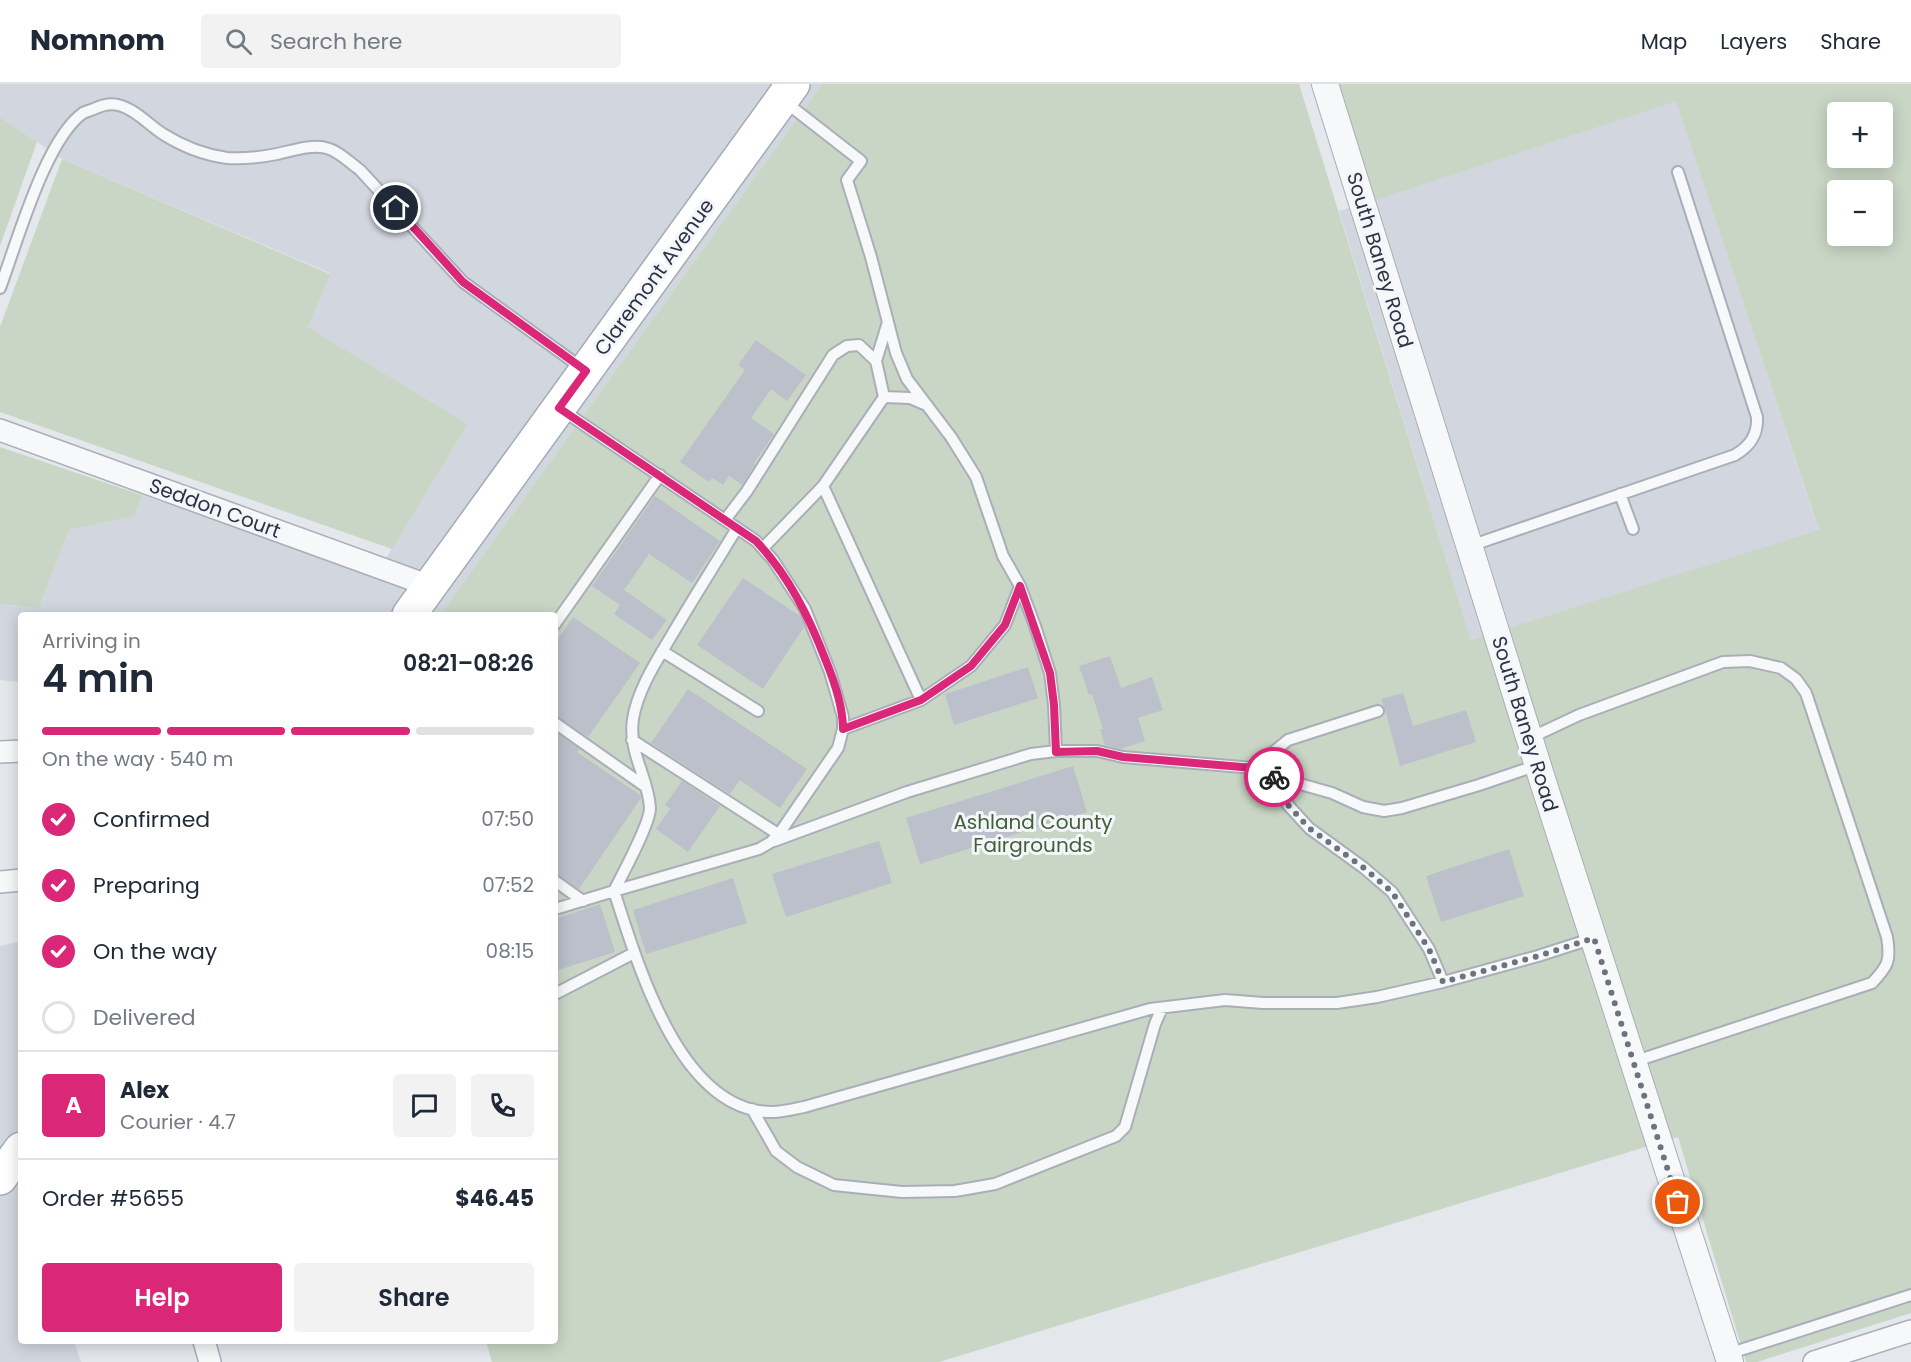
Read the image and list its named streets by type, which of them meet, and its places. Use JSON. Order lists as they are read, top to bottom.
{
  "streets": {
    "main road": ["Claremont Avenue"],
    "street": ["South Baney Road", "Seddon Court"]
  },
  "crossings": [
    ["Claremont Avenue", "Seddon Court"]
  ],
  "parks": ["Ashland County Fairgrounds"],
  "page": {
    "header": "Nomnom",
    "search": "Search here",
    "nav": ["Map", "Layers", "Share"],
    "map_buttons": ["+", "−"],
    "heading": ["4 min", "Arriving in", "08:21–08:26"],
    "panel": [
      "Alex",
      "Courier · 4.7",
      "Order #5655",
      "$46.45"
    ],
    "bar": "On the way · 540 m",
    "list": [
      ["Confirmed", "07:50"],
      ["Preparing", "07:52"],
      ["On the way", "08:15"],
      "Delivered"
    ],
    "round": "A",
    "buttons": ["Help", "Share"]
  }
}
